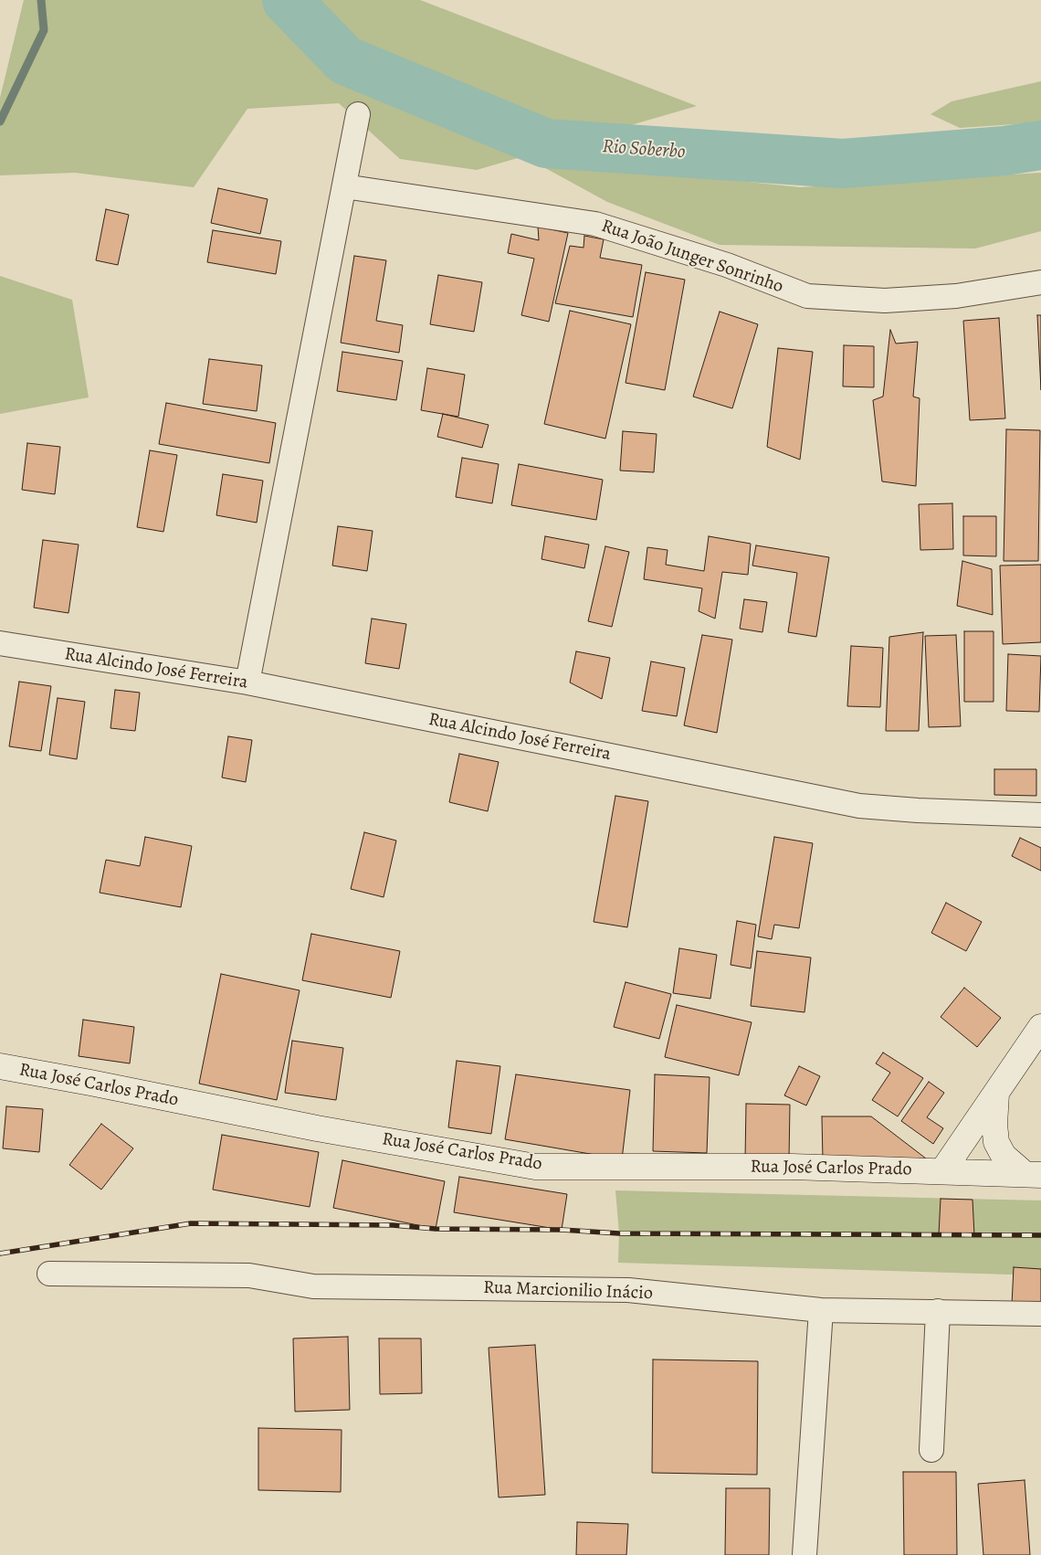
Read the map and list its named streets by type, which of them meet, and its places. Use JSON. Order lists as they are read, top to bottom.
{
  "streets": {
    "main road": ["Rua José Carlos Prado"],
    "street": ["Rua João Junger Sonrinho", "Rua Alcindo José Ferreira", "Rua Marcionilio Inácio"]
  },
  "water": ["Rio Soberbo"]
}
